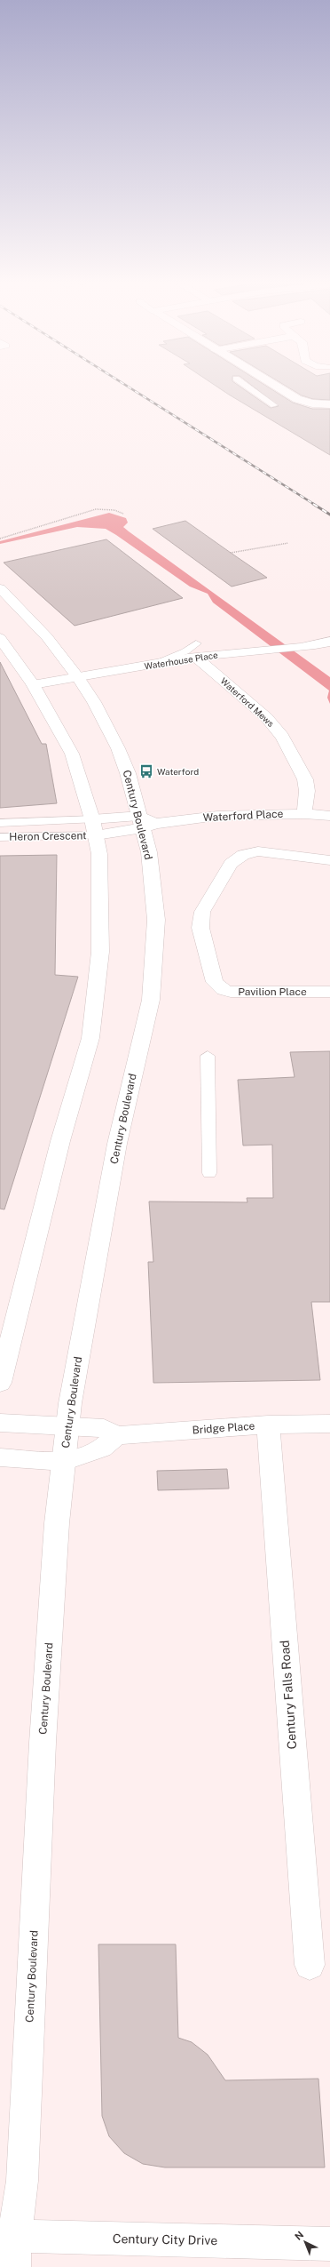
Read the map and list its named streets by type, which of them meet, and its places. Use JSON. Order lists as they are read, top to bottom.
{
  "streets": {
    "street": [
      "Waterhouse Place",
      "Waterford Mews",
      "Century Boulevard",
      "Waterford Place",
      "Pavilion Place",
      "Bridge Place",
      "Century Falls Road",
      "Century City Drive"
    ],
    "lane": ["Heron Crescent"]
  },
  "crossings": [
    ["Waterhouse Place", "Waterford Mews"],
    ["Waterhouse Place", "Century Boulevard"],
    ["Waterford Mews", "Waterford Place"],
    ["Century Boulevard", "Waterford Place"],
    ["Century Boulevard", "Bridge Place"],
    ["Century Boulevard", "Century City Drive"],
    ["Waterford Place", "Heron Crescent"],
    ["Bridge Place", "Century Falls Road"]
  ],
  "places": {
    "bus stop": ["Waterford"]
  },
  "north": "top left"
}
